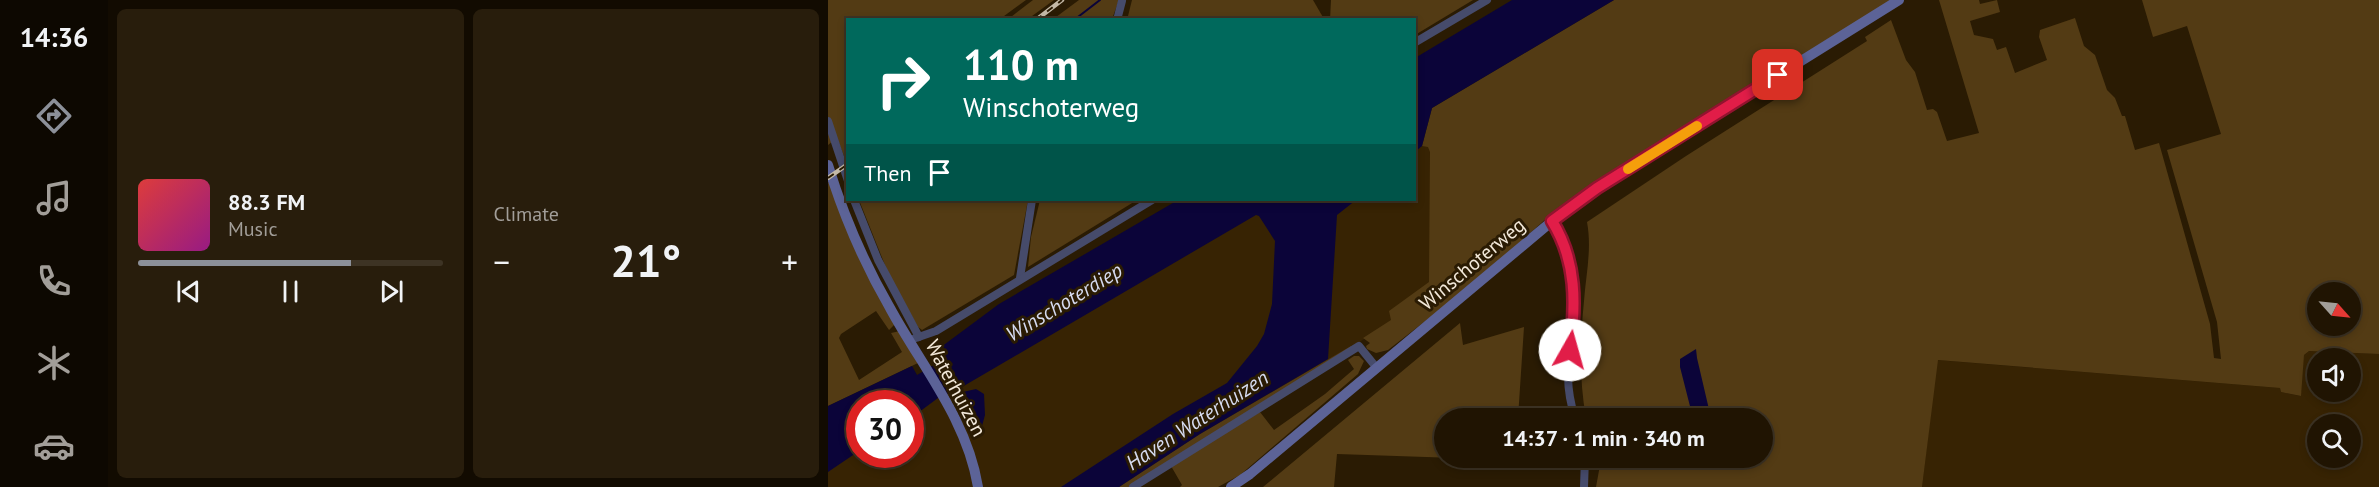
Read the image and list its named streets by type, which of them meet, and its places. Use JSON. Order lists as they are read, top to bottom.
{
  "streets": {
    "main road": ["Winschoterweg", "Waterhuizen"]
  },
  "water": ["Winschoterdiep", "Haven Waterhuizen"],
  "north": "bottom right",
  "page": {
    "tabs": "14:36",
    "tile": "Climate",
    "turn": ["110 m", "Winschoterweg"],
    "then": "Then",
    "song": ["88.3 FM", "Music"],
    "heat": ["−", "21°", "+"],
    "limit": "30",
    "trip": "14:37 · 1 min · 340 m"
  }
}
